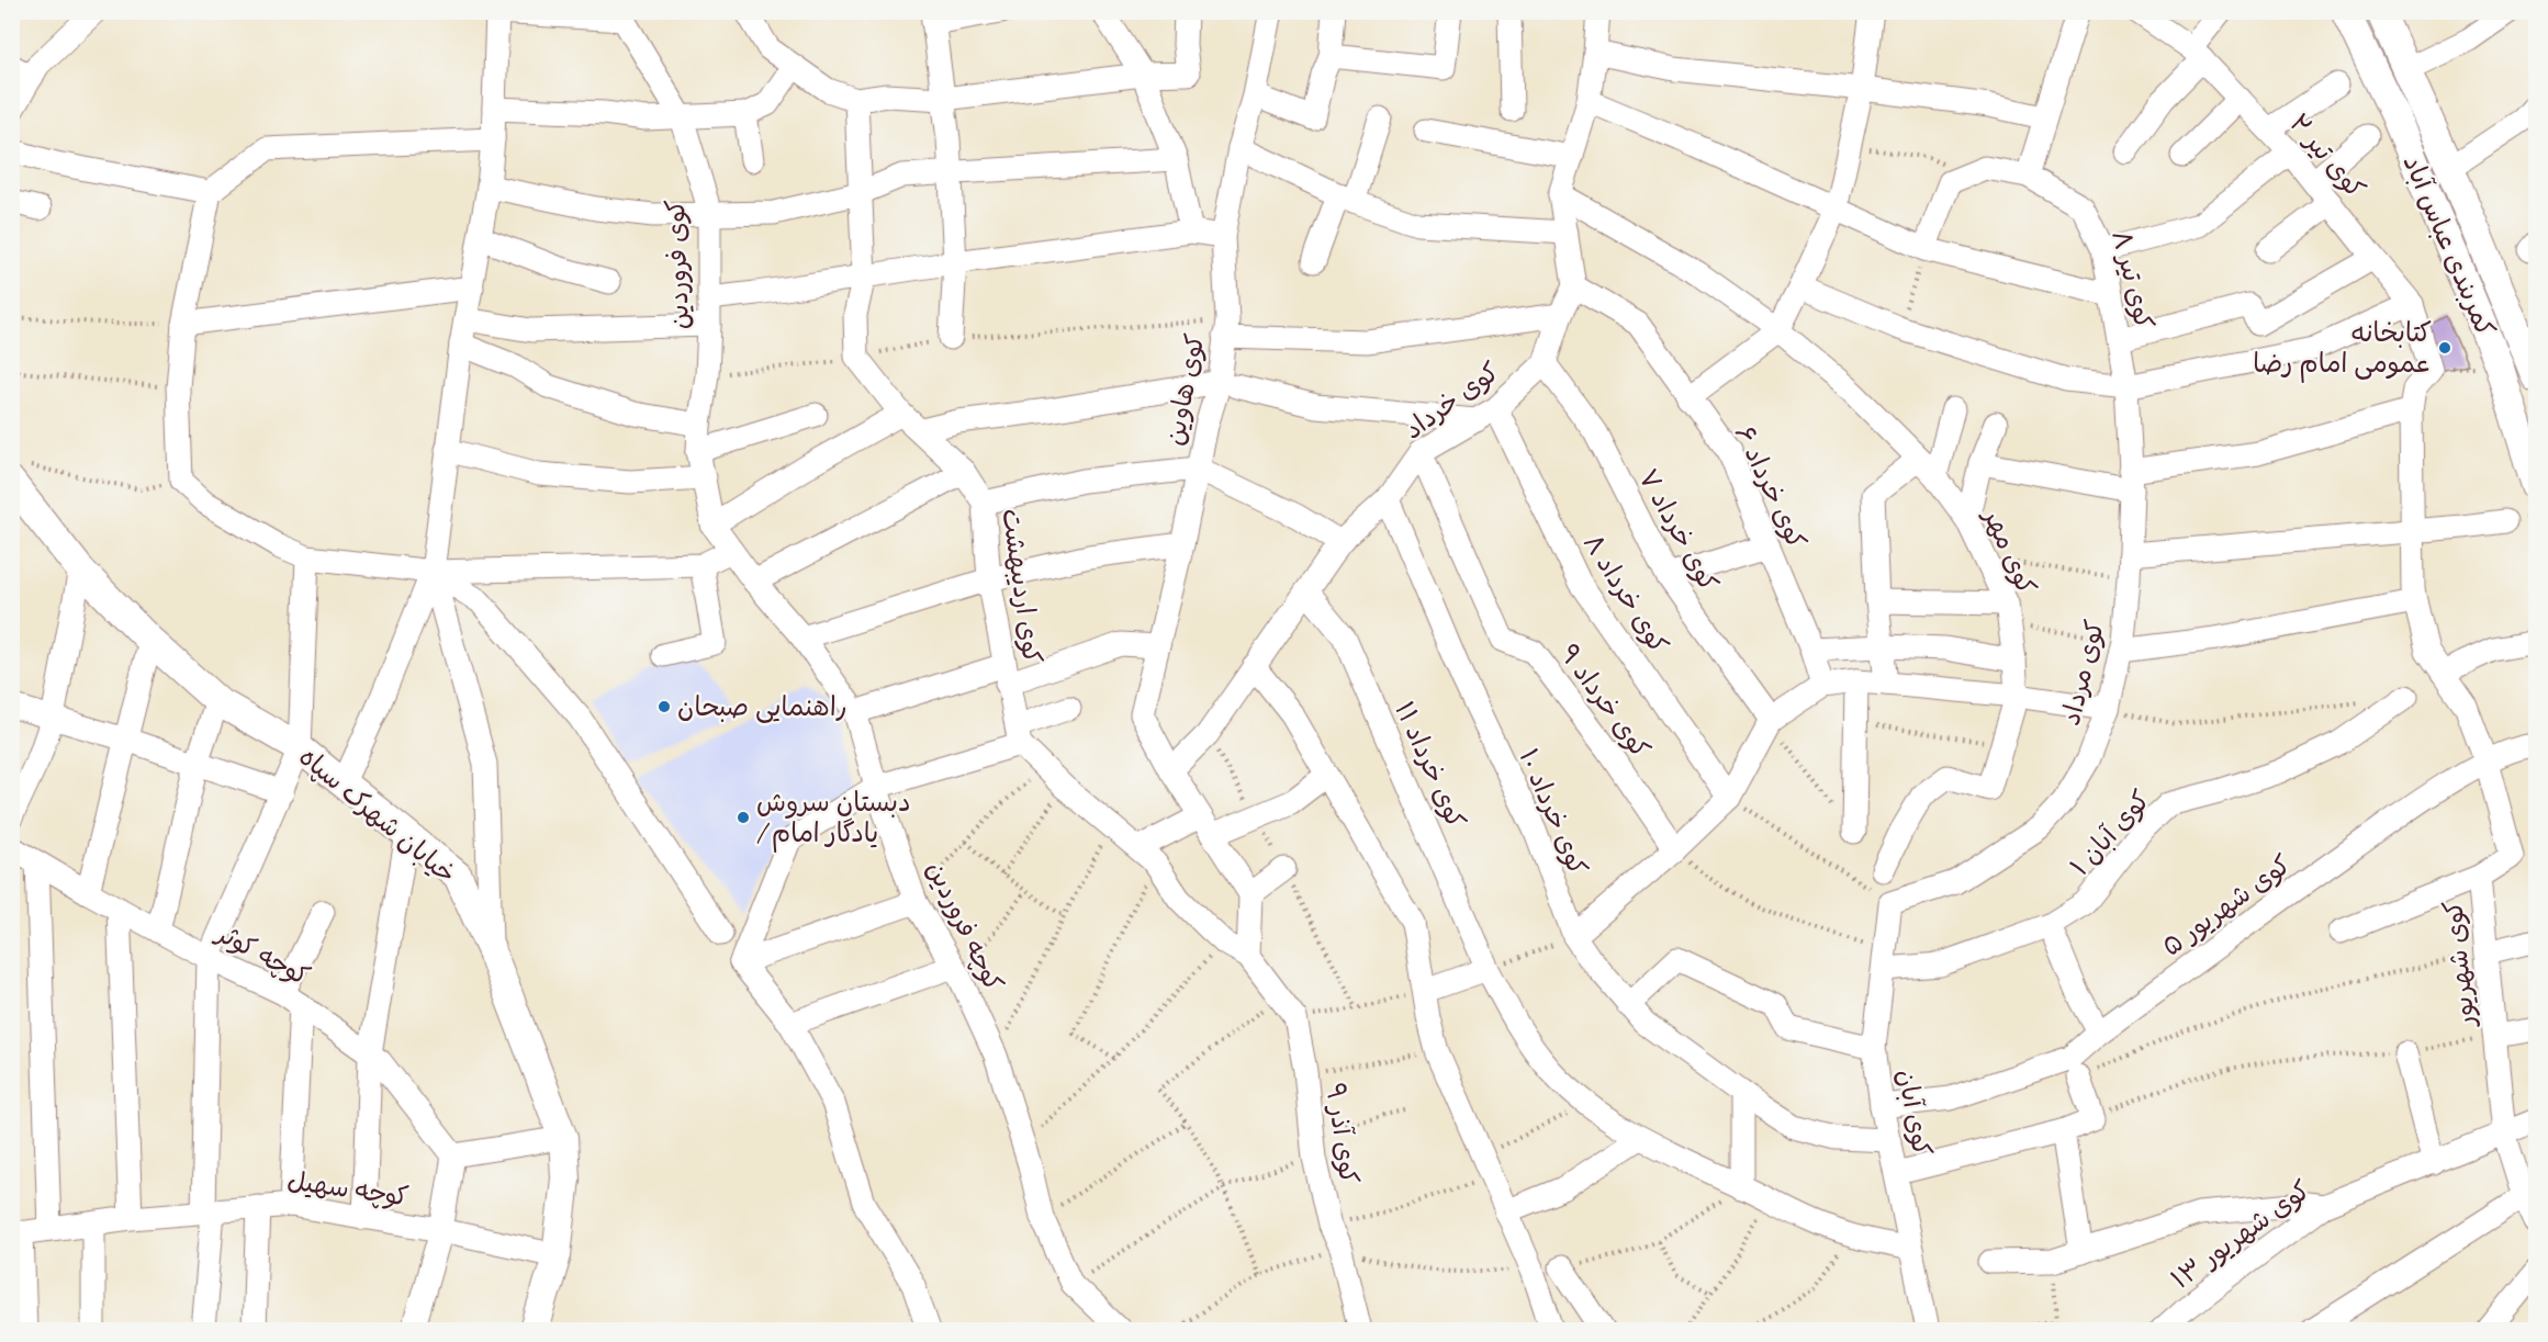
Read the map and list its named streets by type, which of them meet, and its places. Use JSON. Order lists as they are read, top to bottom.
{
  "streets": {
    "main road": ["کمربندی عباس آباد", "خیابان شهرک سپاه"],
    "street": [
      "کوی تیر ۲",
      "کوی فروردین",
      "کوی تیر ۸",
      "کوی هاوین",
      "کوی خرداد",
      "کوی خرداد ۶",
      "کوی خرداد ۷",
      "کوی مهر",
      "کوی اردیبهشت",
      "کوی خرداد ۸",
      "کوی مرداد",
      "کوی خرداد ۹",
      "کوی خرداد ۱۱",
      "کوی خرداد ۱۰",
      "کوی آبان ۱",
      "کوی شهریور ۵",
      "کوچه فروردین",
      "کوچه کوثر",
      "کوی شهریور",
      "کوی آبان",
      "کوی آذر ۹",
      "کوچه سهیل",
      "کوی شهریور ۱۳"
    ]
  },
  "crossings": [
    ["کوی تیر ۲", "کوی شهریور"],
    ["کوی فروردین", "کوچه فروردین"],
    ["کوی تیر ۸", "کوی مرداد"],
    ["کوی هاوین", "کوی خرداد"],
    ["کوی خرداد", "کوی خرداد ۶"],
    ["کوی خرداد", "کوی خرداد ۷"],
    ["کوی خرداد", "کوی خرداد ۸"],
    ["کوی خرداد", "کوی خرداد ۹"],
    ["کوی خرداد", "کوی خرداد ۱۱"],
    ["کوی خرداد", "کوی خرداد ۱۰"],
    ["کوی مرداد", "کوی آبان"],
    ["کوی خرداد ۱۱", "کوی آبان"],
    ["کوی خرداد ۱۰", "کوی آبان"],
    ["خیابان شهرک سپاه", "کوچه سهیل"],
    ["کوی آبان ۱", "کوی آبان"],
    ["کوی شهریور ۵", "کوی شهریور"],
    ["کوی شهریور ۵", "کوی آبان"],
    ["کوی شهریور", "کوی شهریور ۱۳"]
  ],
  "places": ["کتابخانه عمومی امام رضا", "راهنمایی صبحان", "دبستان سروش / یادگار امام"]
}
